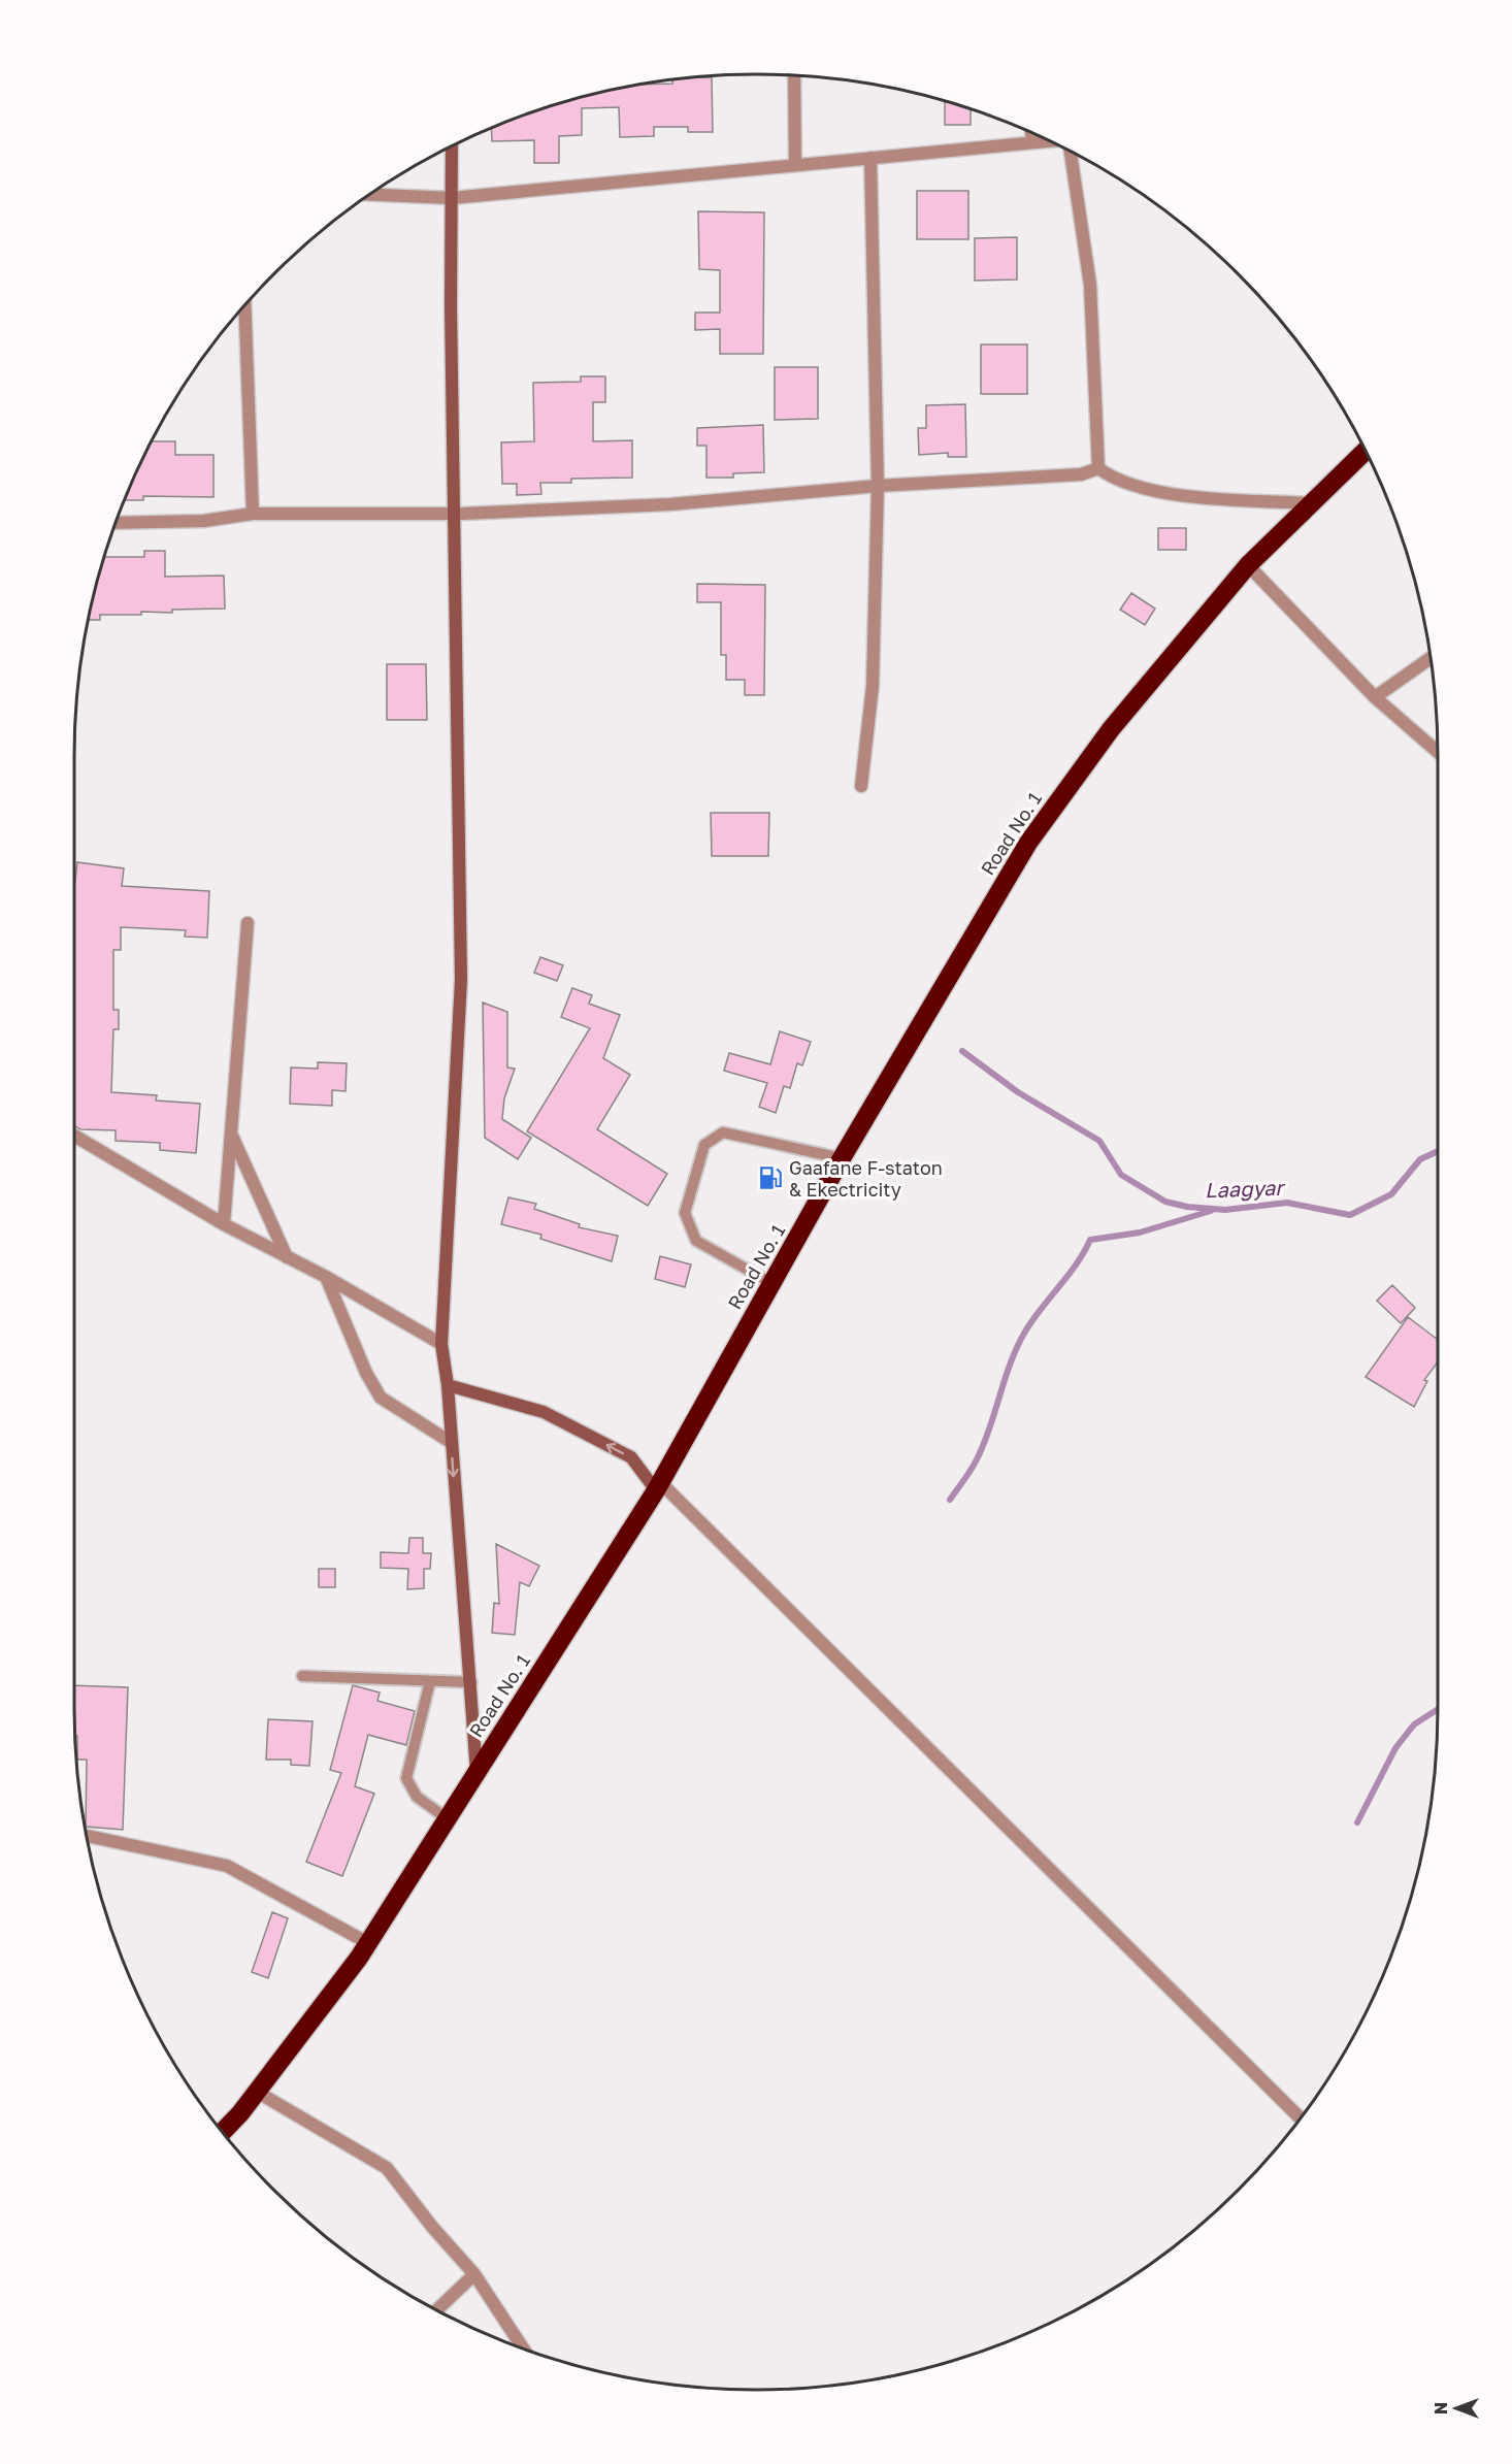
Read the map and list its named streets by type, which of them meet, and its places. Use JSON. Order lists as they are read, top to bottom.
{
  "streets": {
    "highway": ["Road No. 1"]
  },
  "water": ["Laagyar"],
  "places": {
    "fuel station": ["Gaafane F-staton & Ekectricity"]
  },
  "north": "left"
}
